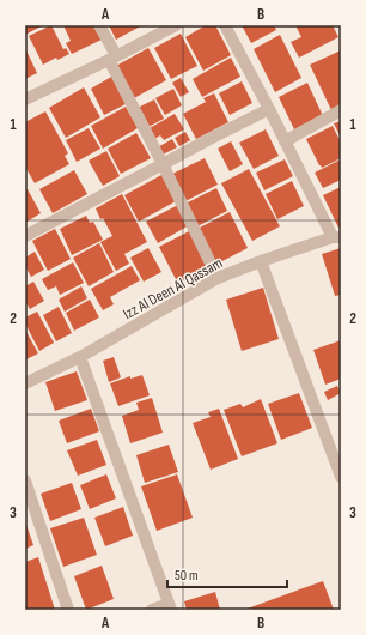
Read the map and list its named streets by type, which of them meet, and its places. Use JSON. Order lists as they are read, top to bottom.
{
  "streets": {
    "street": ["Izz Al Deen Al Qassam"]
  },
  "scale_bar": "50 m",
  "grid": {
    "columns": ["A", "B"],
    "rows": ["1", "2", "3"]
  }
}
